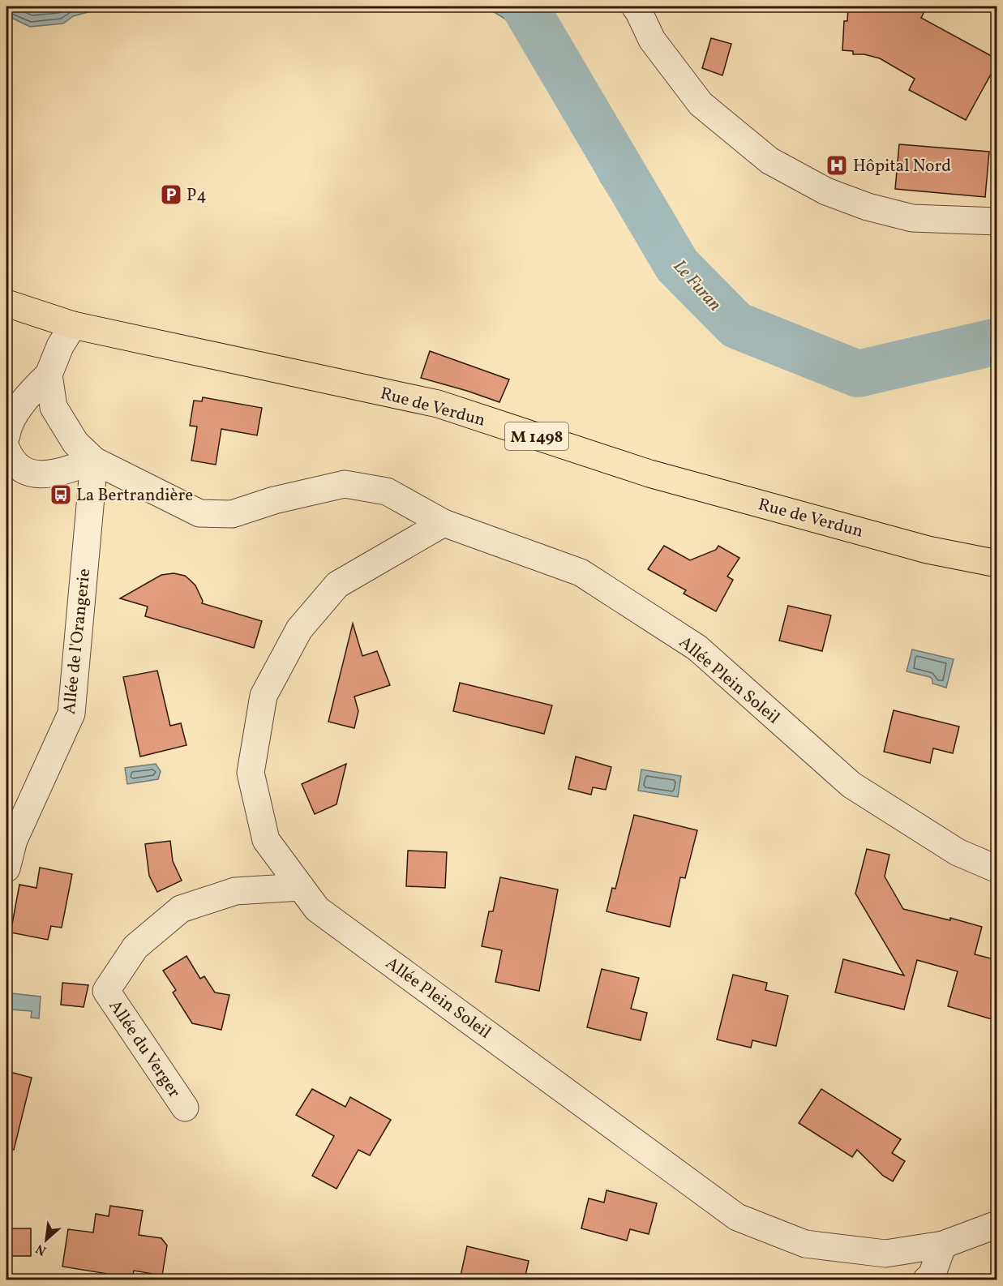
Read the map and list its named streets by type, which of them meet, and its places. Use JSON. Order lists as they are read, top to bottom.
{
  "streets": {
    "main road": ["Rue de Verdun", "M 1498"],
    "street": ["Allée de l'Orangerie", "Allée Plein Soleil", "Allée du Verger"]
  },
  "crossings": [
    ["Allée de l'Orangerie", "Allée Plein Soleil"],
    ["Allée Plein Soleil", "Allée du Verger"]
  ],
  "water": ["Le Furan"],
  "places": {
    "hospital": ["Hôpital Nord"],
    "parking": ["P4"],
    "bus stop": ["La Bertrandière"]
  },
  "north": "bottom left"
}
